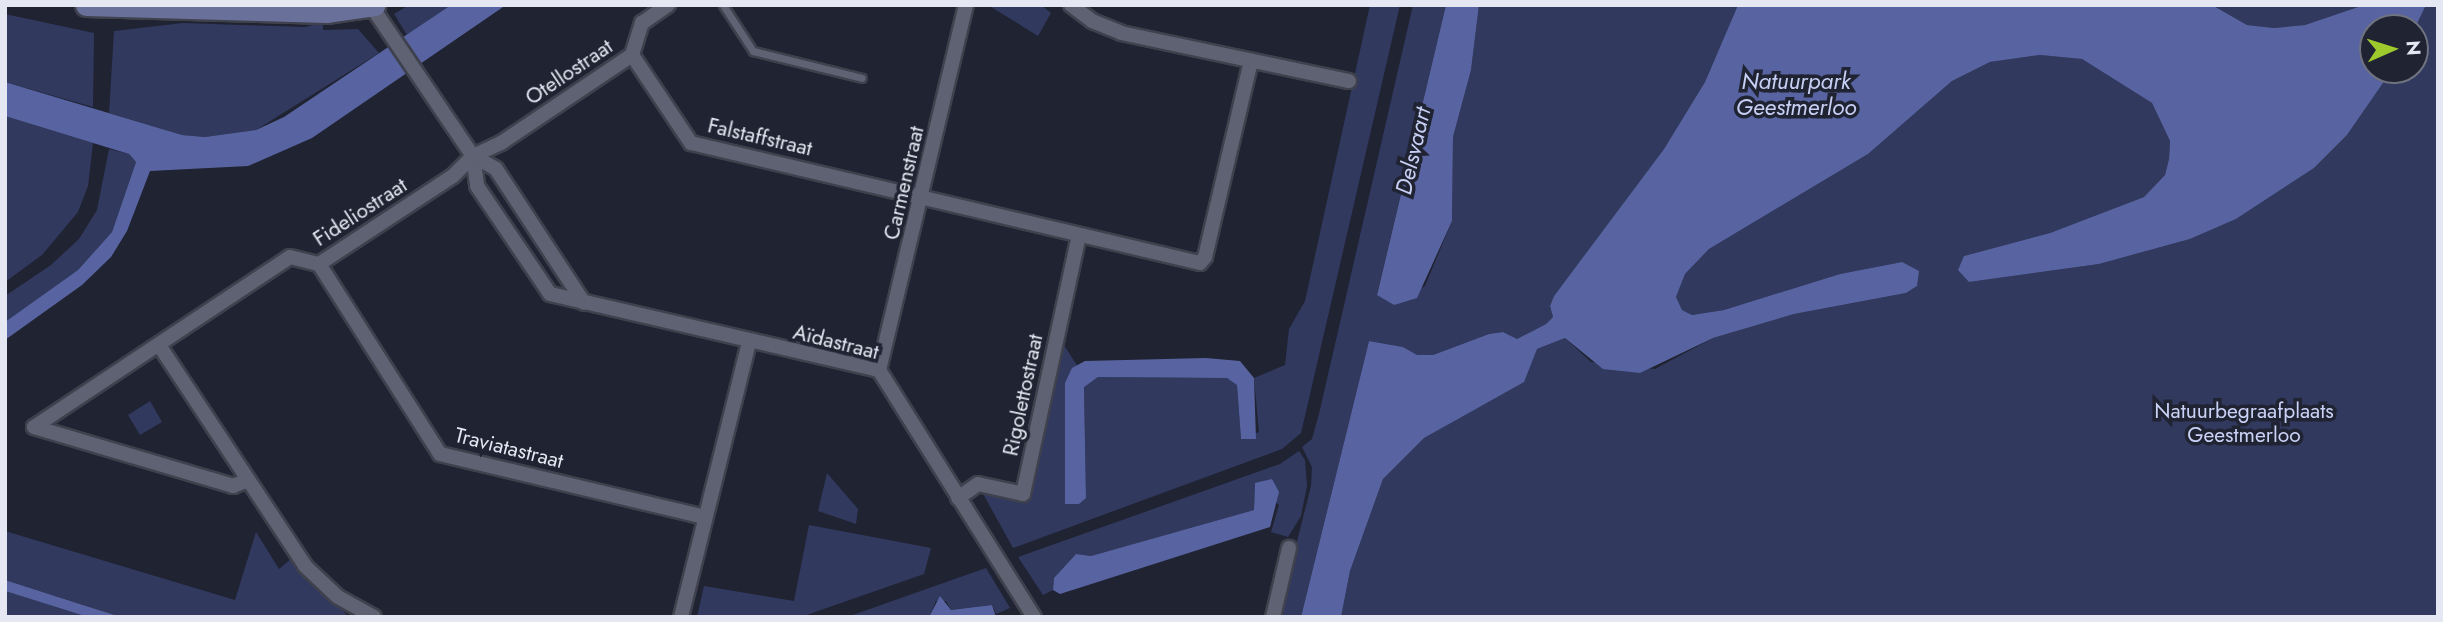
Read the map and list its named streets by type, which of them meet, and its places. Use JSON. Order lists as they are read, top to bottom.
{
  "streets": {
    "street": [
      "Otellostraat",
      "Falstaffstraat",
      "Carmenstraat",
      "Fideliostraat",
      "Aïdastraat",
      "Rigolettostraat",
      "Traviatastraat"
    ]
  },
  "crossings": [
    ["Otellostraat", "Falstaffstraat"],
    ["Otellostraat", "Fideliostraat"],
    ["Otellostraat", "Aïdastraat"],
    ["Falstaffstraat", "Carmenstraat"],
    ["Carmenstraat", "Aïdastraat"],
    ["Fideliostraat", "Aïdastraat"],
    ["Fideliostraat", "Traviatastraat"],
    ["Aïdastraat", "Rigolettostraat"]
  ],
  "water": ["Natuurpark Geestmerloo", "Delsvaart"],
  "parks": ["Natuurbegraafplaats Geestmerloo"],
  "north": "right"
}
